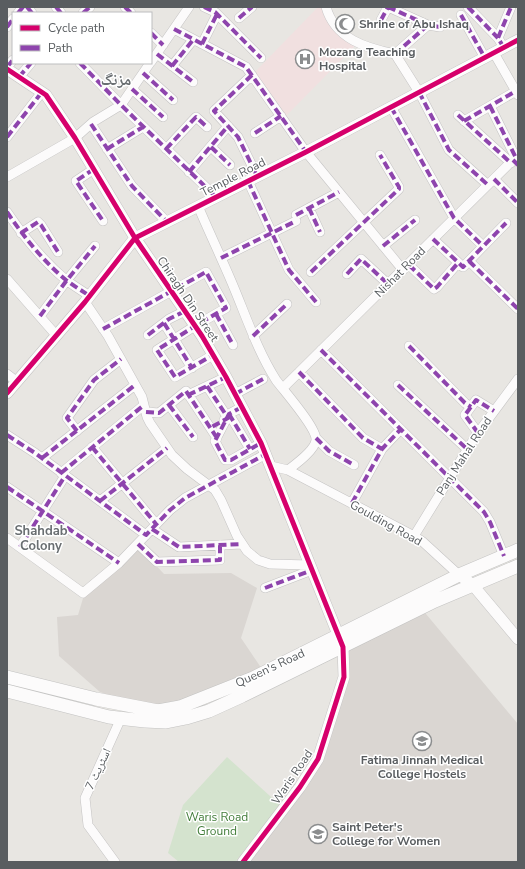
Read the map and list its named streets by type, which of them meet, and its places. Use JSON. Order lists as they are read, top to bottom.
{
  "streets": {
    "main road": ["Queen's Road"],
    "street": [
      "Temple Road",
      "Nishat Road",
      "Chiragh Din Street",
      "Panj Mahal Road",
      "Goulding Road",
      "اسٹریٹ 7",
      "Waris Road"
    ]
  },
  "crossings": [
    ["Temple Road", "Chiragh Din Street"],
    ["Chiragh Din Street", "Goulding Road"],
    ["Chiragh Din Street", "Queen's Road"],
    ["Chiragh Din Street", "Waris Road"],
    ["Panj Mahal Road", "Goulding Road"],
    ["Goulding Road", "Queen's Road"],
    ["Queen's Road", "اسٹریٹ 7"],
    ["Queen's Road", "Waris Road"]
  ],
  "districts": ["مزنگ", "Shahdab Colony"],
  "parks": ["Waris Road Ground"],
  "places": {
    "mosque": ["Shrine of Abu Ishaq"],
    "hospital": ["Mozang Teaching Hospital"],
    "school or university": ["Fatima Jinnah Medical College Hostels", "Saint Peter's College for Women"]
  },
  "legend": ["Cycle path", "Path"]
}
